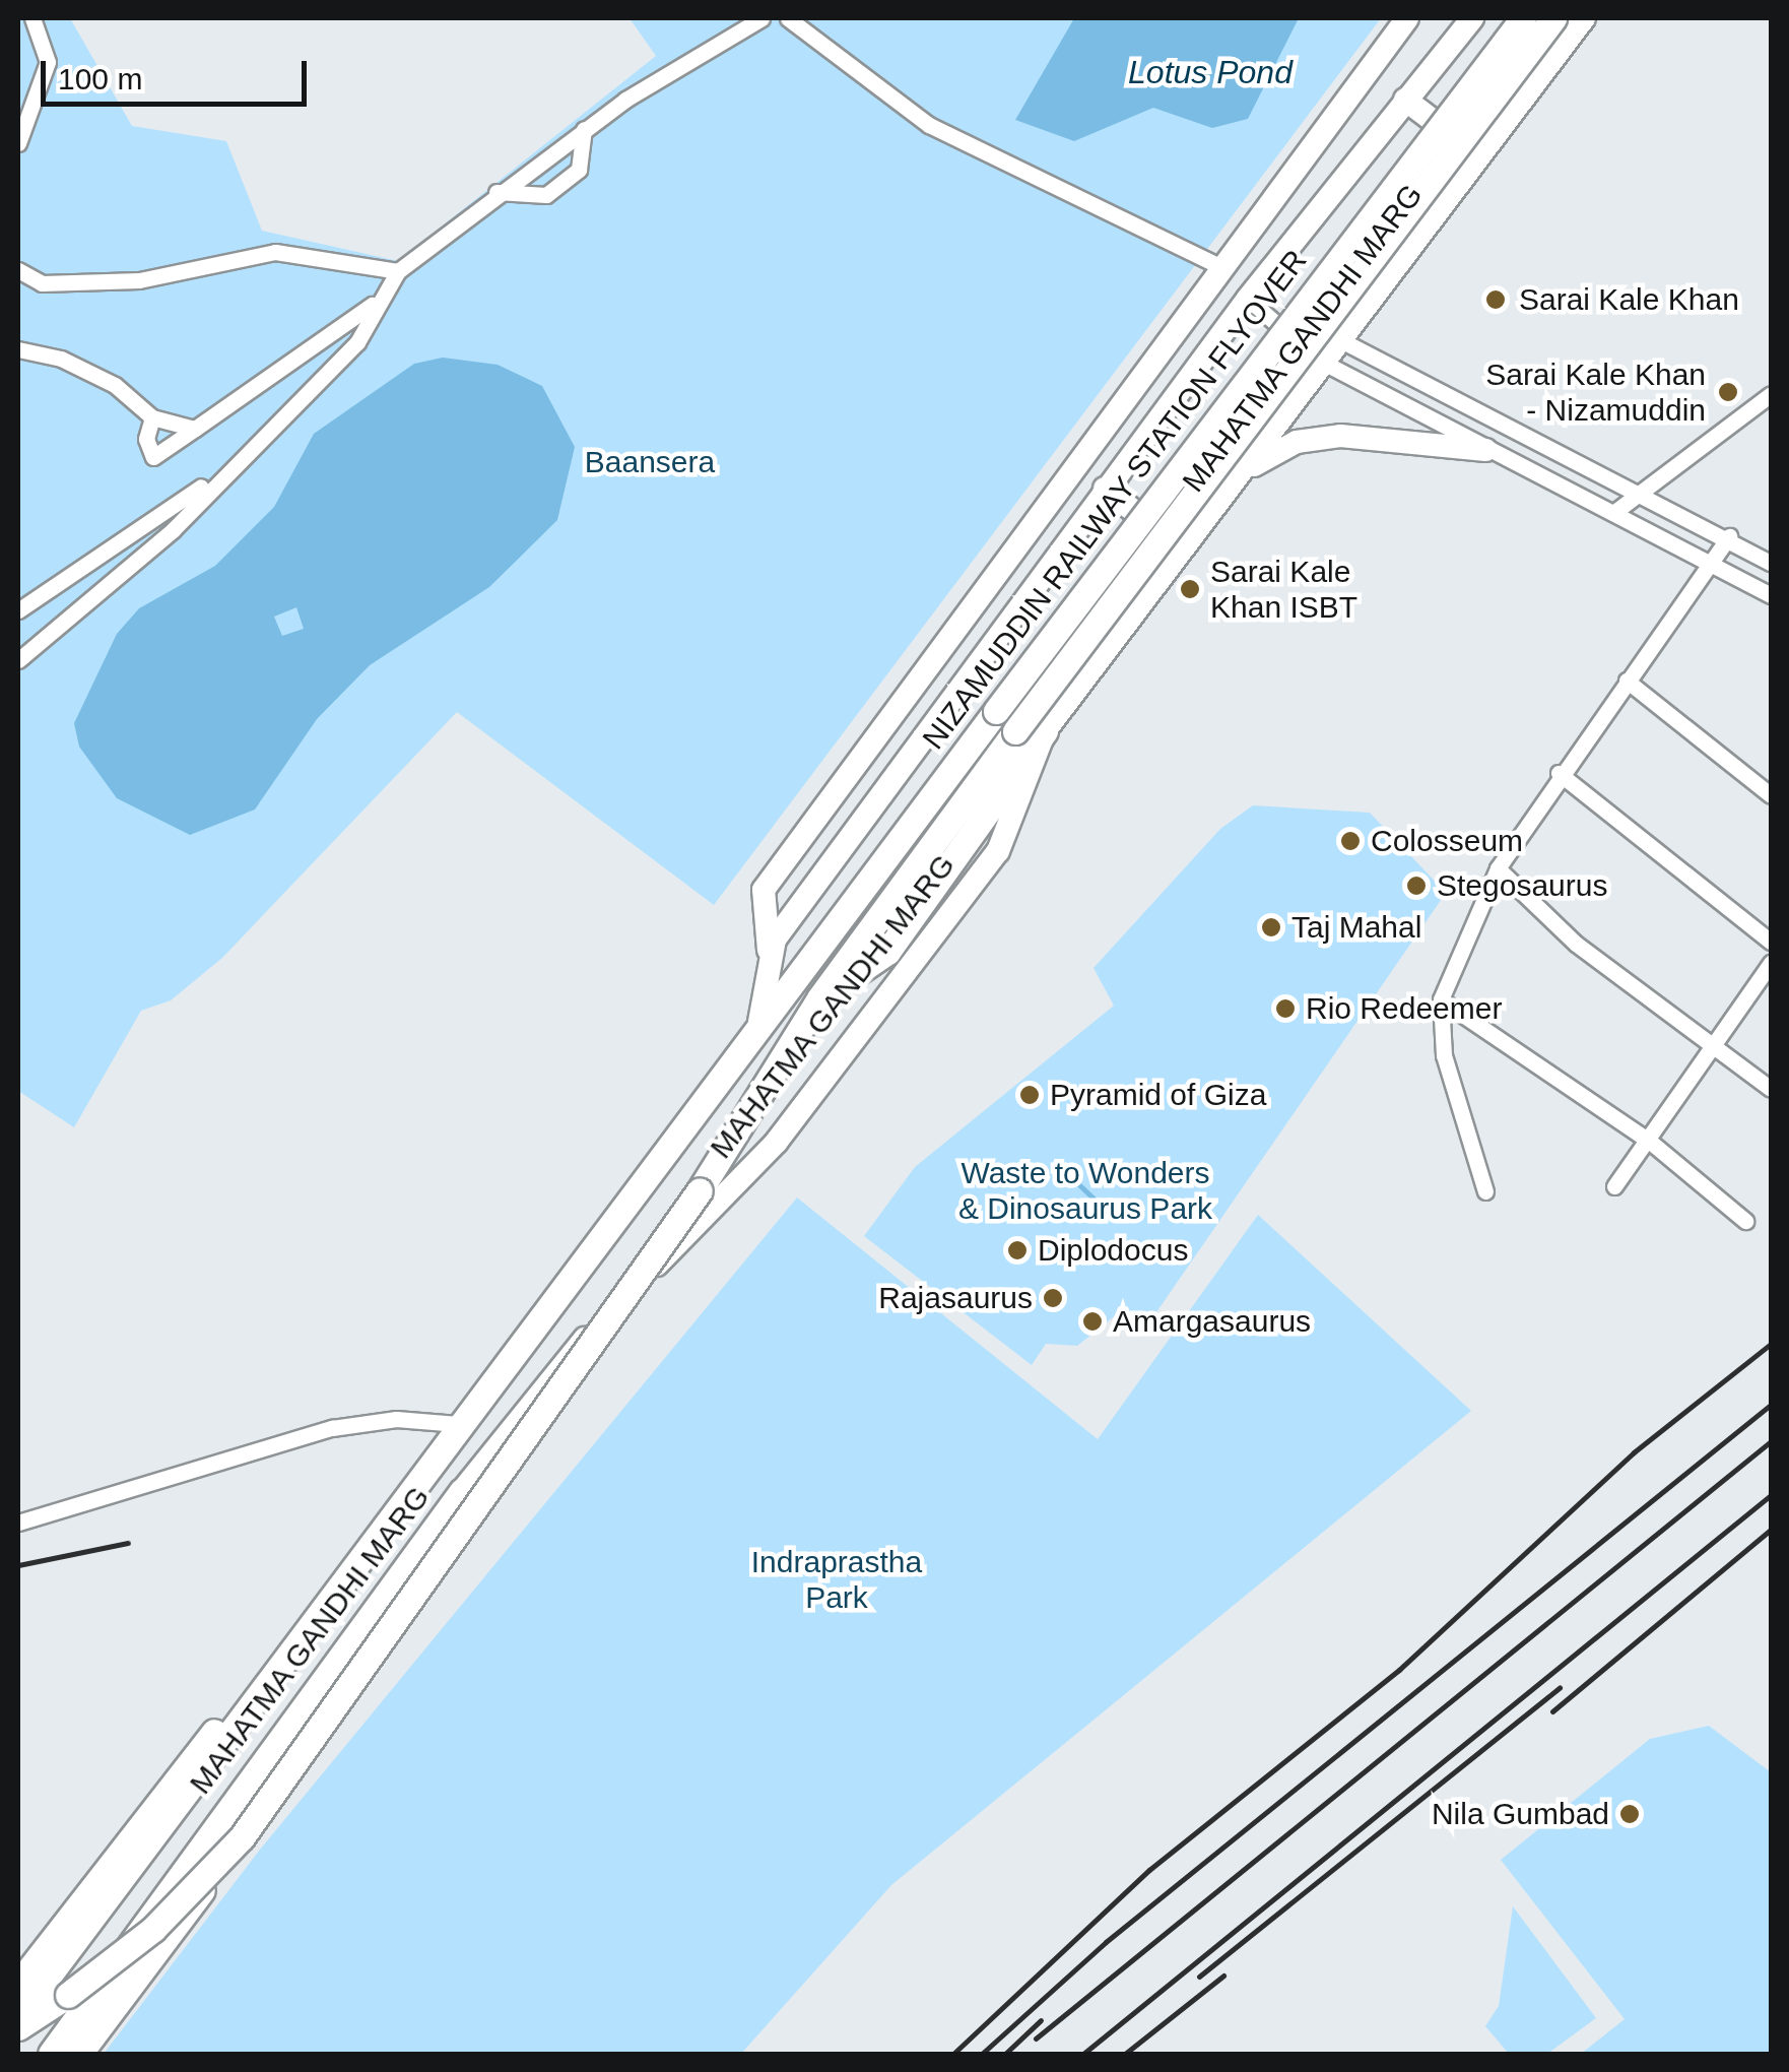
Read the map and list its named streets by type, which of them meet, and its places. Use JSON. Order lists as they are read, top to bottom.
{
  "streets": {
    "highway": ["MAHATMA GANDHI MARG", "NIZAMUDDIN RAILWAY STATION FLYOVER"]
  },
  "crossings": [
    ["MAHATMA GANDHI MARG", "NIZAMUDDIN RAILWAY STATION FLYOVER"]
  ],
  "water": ["Lotus Pond"],
  "parks": ["Baansera", "Waste to Wonders & Dinosaurus Park", "Indraprastha Park"],
  "places": [
    "Sarai Kale Khan",
    "Sarai Kale Khan - Nizamuddin",
    "Sarai Kale Khan ISBT",
    "Colosseum",
    "Stegosaurus",
    "Taj Mahal",
    "Rio Redeemer",
    "Pyramid of Giza",
    "Diplodocus",
    "Rajasaurus",
    "Amargasaurus",
    "Nila Gumbad"
  ],
  "scale_bar": "100 m"
}
